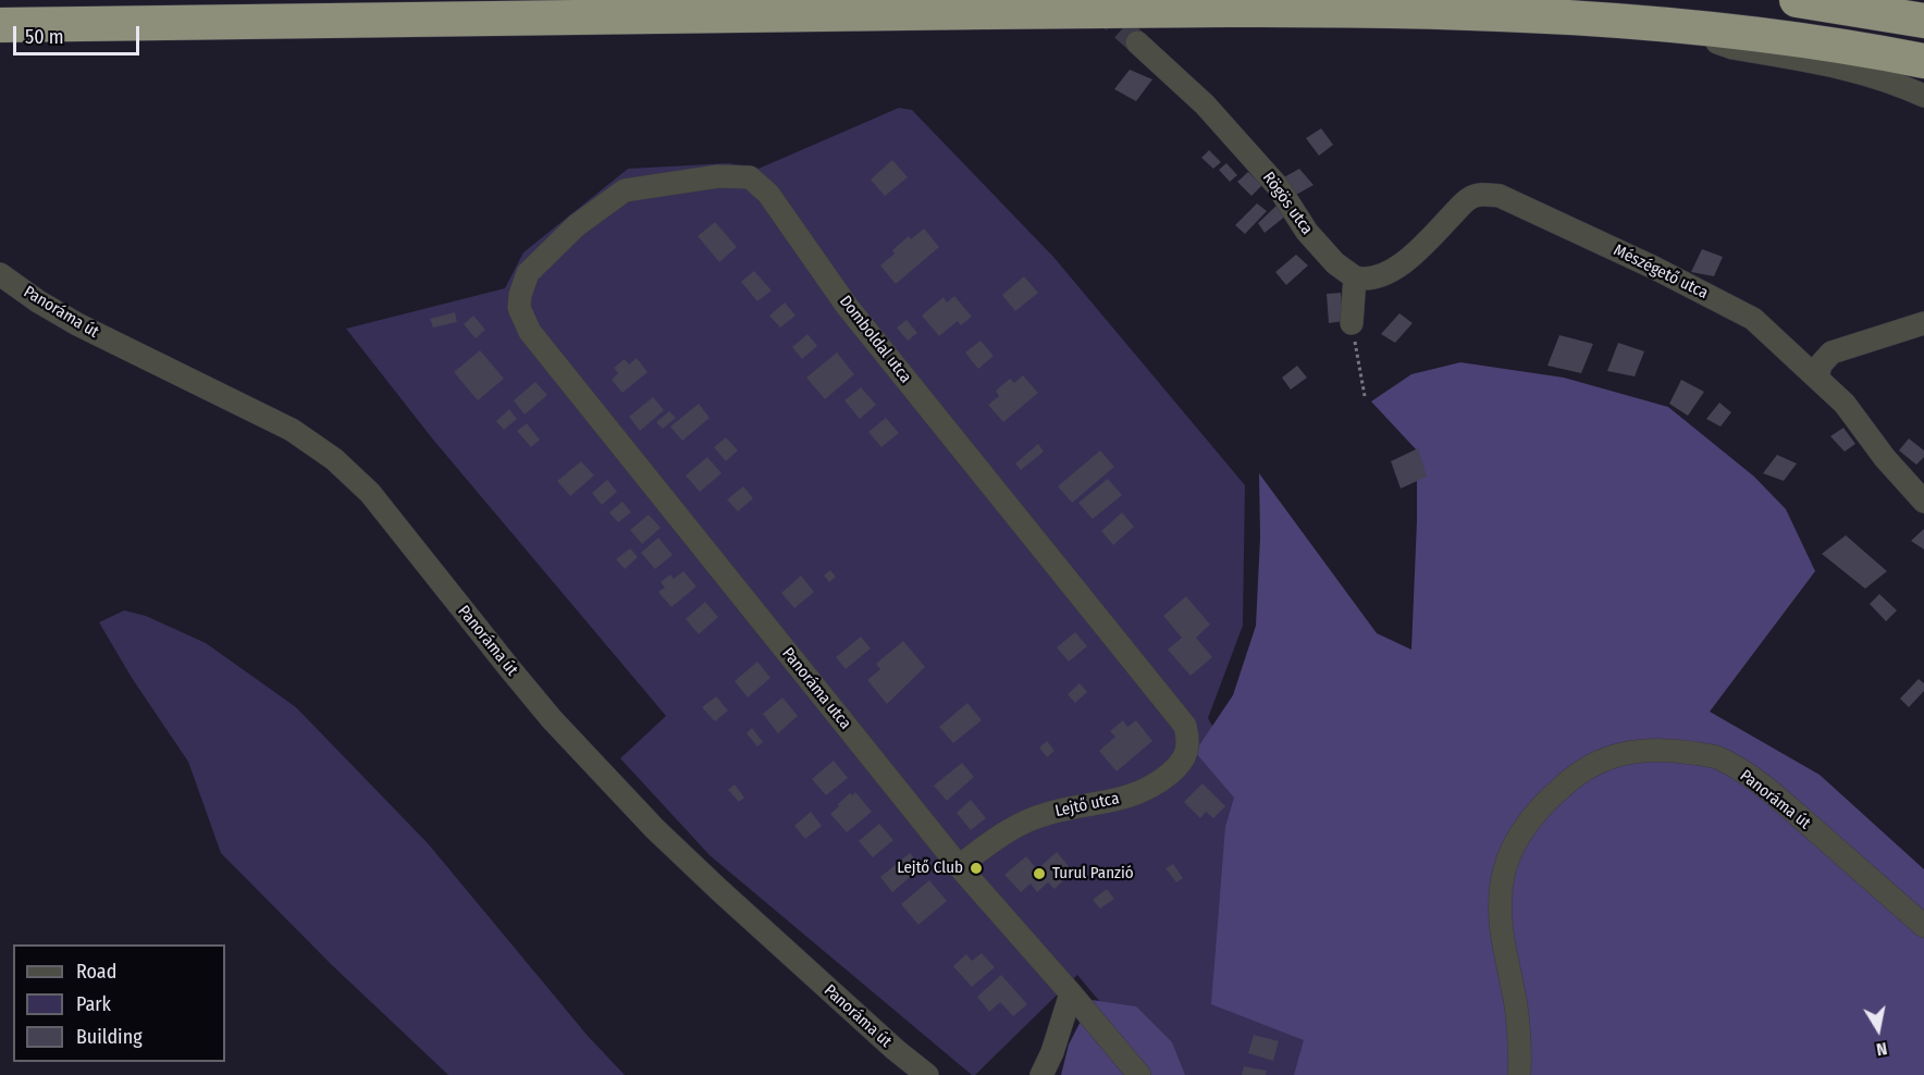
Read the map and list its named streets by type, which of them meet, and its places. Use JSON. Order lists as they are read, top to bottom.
{
  "streets": {
    "street": [
      "Rögös utca",
      "Mészégető utca",
      "Panoráma út",
      "Domboldal utca",
      "Panoráma utca",
      "Lejtő utca"
    ]
  },
  "crossings": [
    ["Rögös utca", "Mészégető utca"],
    ["Domboldal utca", "Panoráma utca"],
    ["Domboldal utca", "Lejtő utca"],
    ["Panoráma utca", "Lejtő utca"]
  ],
  "places": ["Lejtő Club", "Turul Panzió"],
  "legend": ["Road", "Park", "Building"],
  "scale_bar": "50 m",
  "north": "bottom"
}
